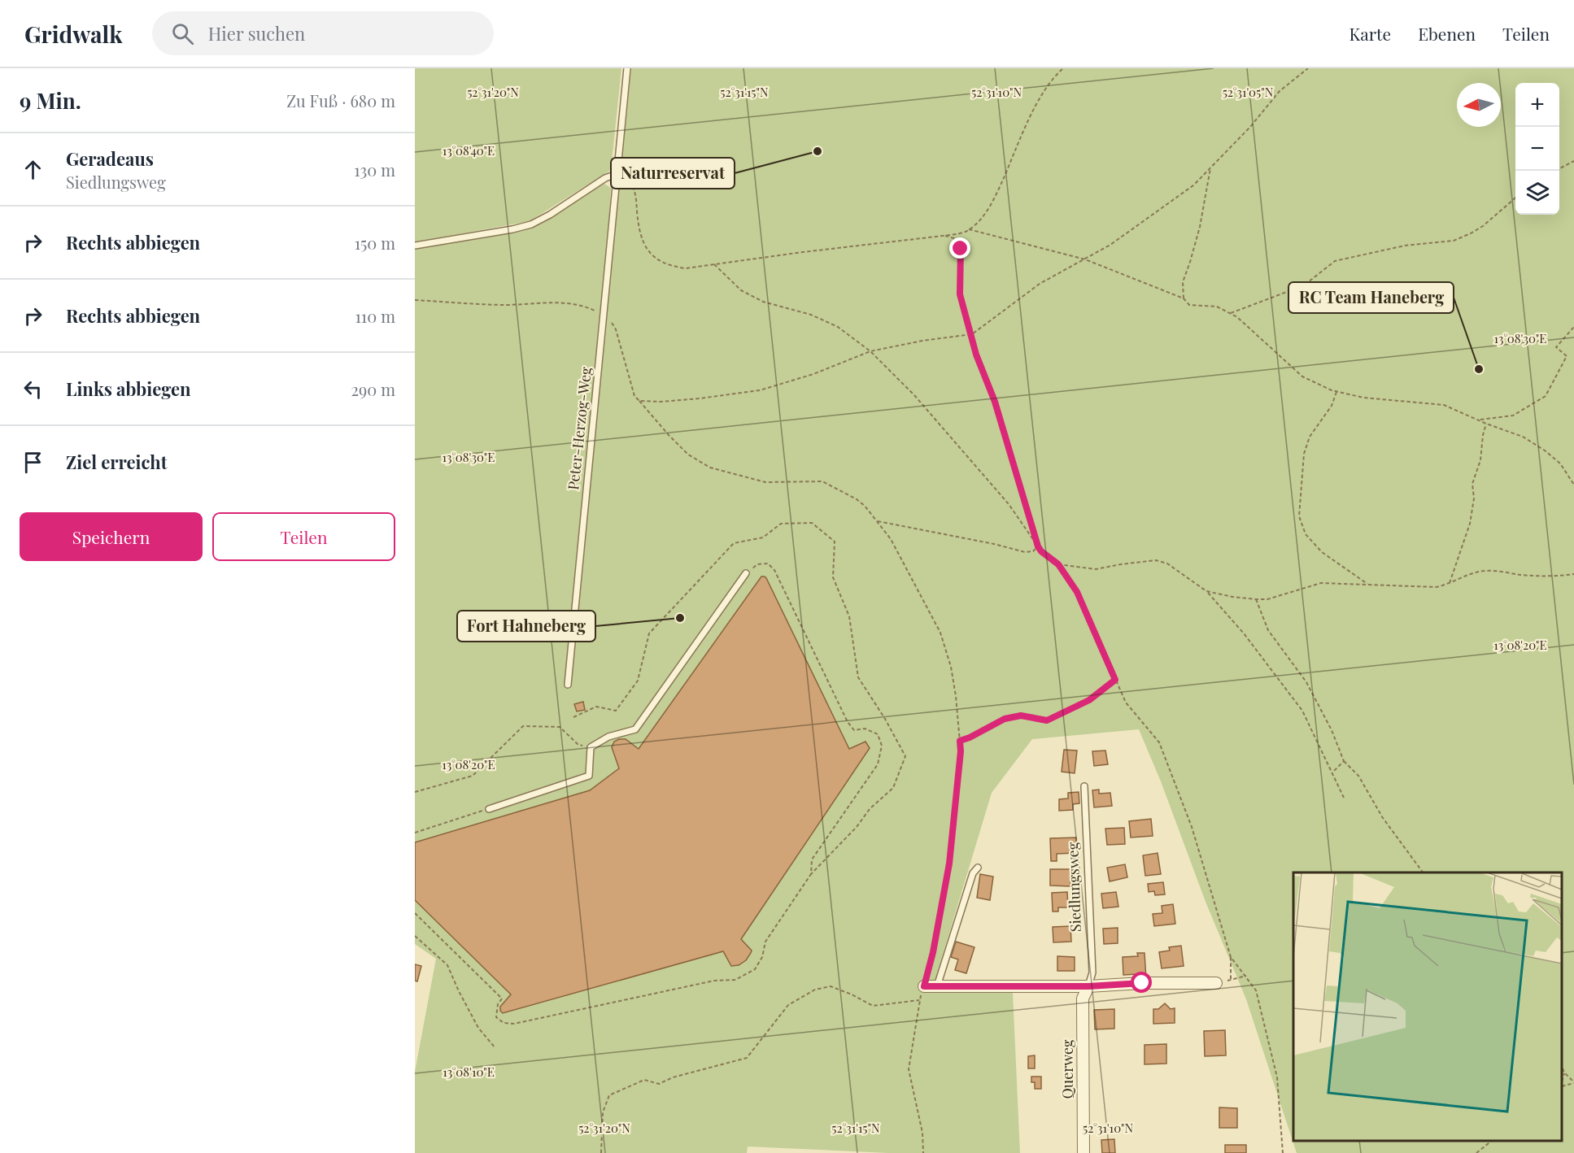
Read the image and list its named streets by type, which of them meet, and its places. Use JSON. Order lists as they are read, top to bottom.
{
  "streets": {
    "street": ["Querweg"],
    "lane": ["Peter-Herzog-Weg", "Siedlungsweg"]
  },
  "crossings": [
    ["Siedlungsweg", "Querweg"]
  ],
  "places": ["Naturreservat", "RC Team Haneberg", "Fort Hahneberg"],
  "north": "left",
  "page": {
    "header": "Gridwalk",
    "search": "Hier suchen",
    "nav": ["Karte", "Ebenen", "Teilen"],
    "heading": ["9 Min.", "Zu Fuß · 680 m"],
    "map_buttons": ["+", "−"],
    "list": [
      ["Geradeaus", "Siedlungsweg", "130 m"],
      ["Rechts abbiegen", "150 m"],
      ["Rechts abbiegen", "110 m"],
      ["Links abbiegen", "290 m"],
      "Ziel erreicht"
    ],
    "buttons": ["Speichern", "Teilen"]
  },
  "coordinates": [
    "52°31'20\"N",
    "52°31'15\"N",
    "52°31'10\"N",
    "52°31'05\"N",
    "13°08'40\"E",
    "13°08'30\"E",
    "13°08'20\"E",
    "13°08'10\"E"
  ]
}
